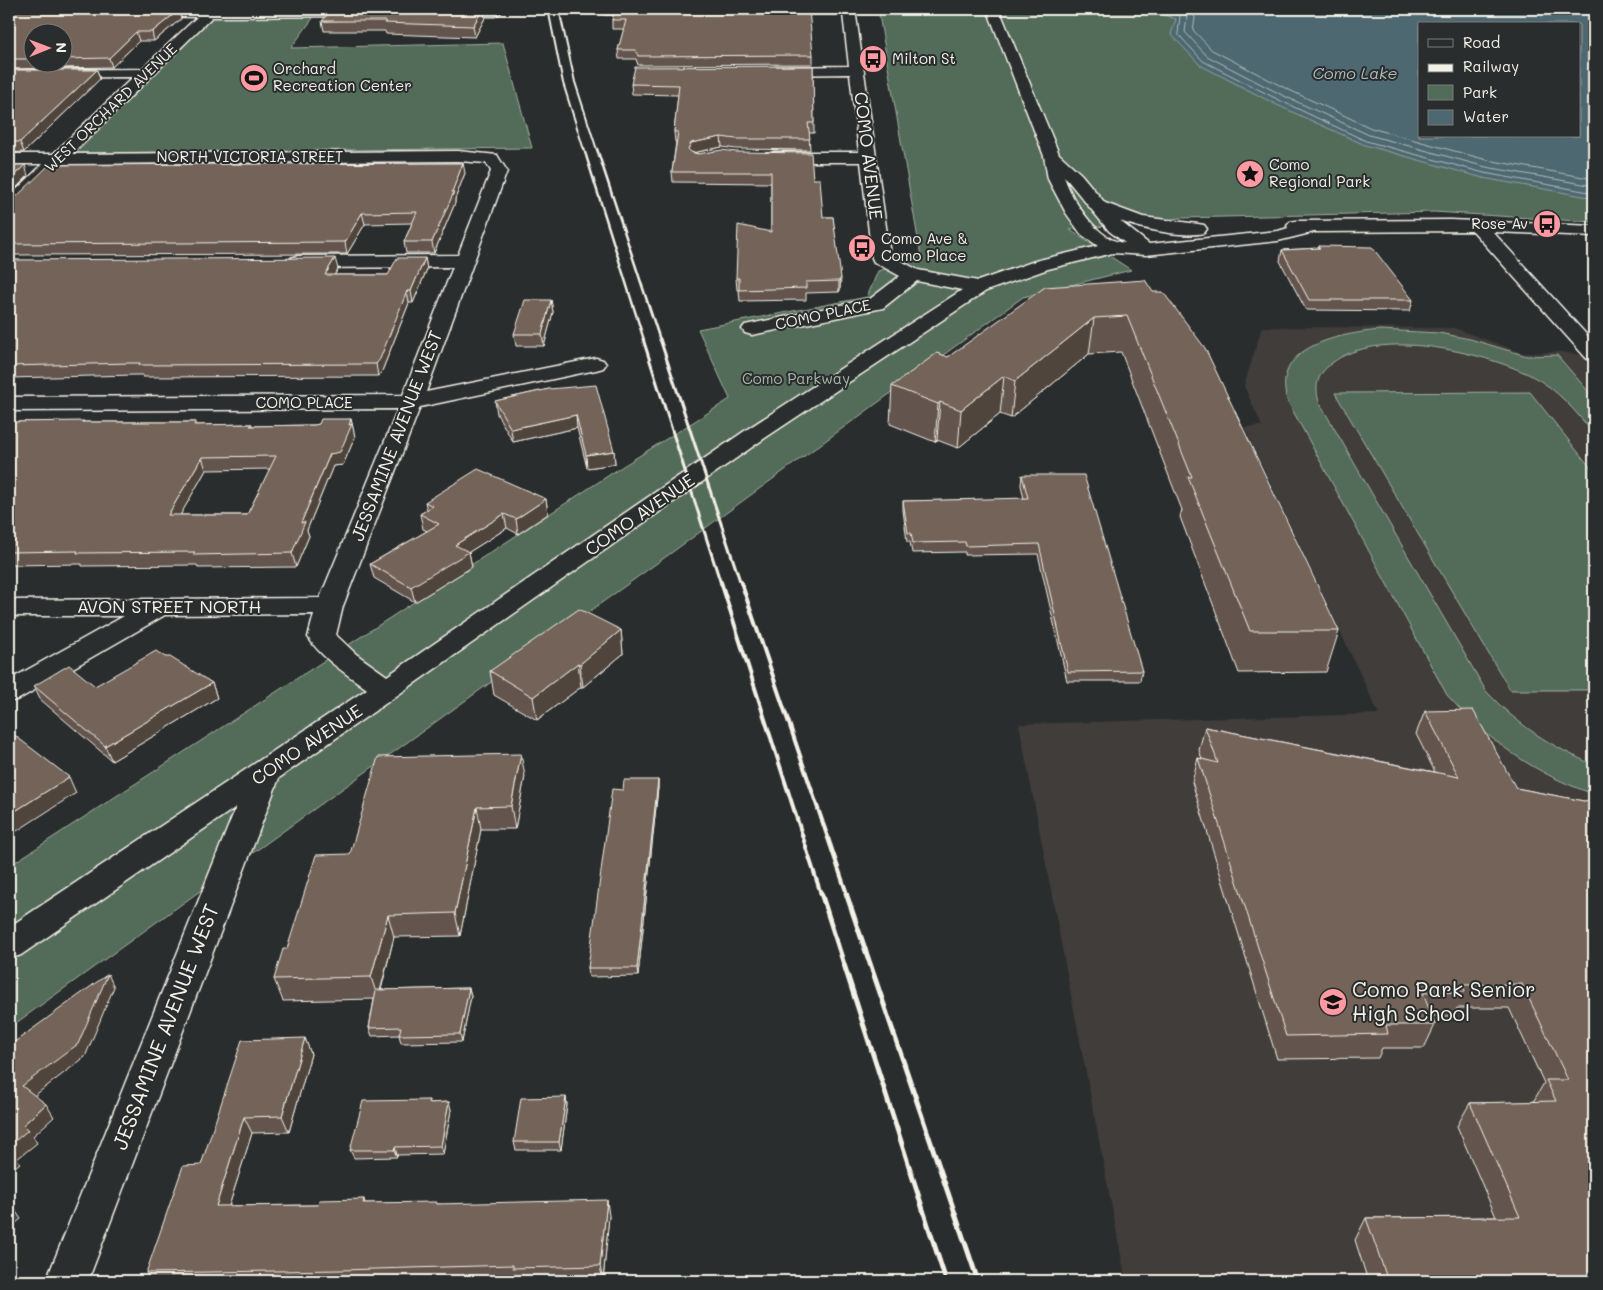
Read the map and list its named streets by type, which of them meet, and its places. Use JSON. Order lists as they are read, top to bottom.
{
  "streets": {
    "street": [
      "WEST ORCHARD AVENUE",
      "COMO AVENUE",
      "NORTH VICTORIA STREET",
      "COMO PLACE",
      "JESSAMINE AVENUE WEST",
      "AVON STREET NORTH"
    ]
  },
  "crossings": [
    ["WEST ORCHARD AVENUE", "NORTH VICTORIA STREET"],
    ["COMO AVENUE", "COMO PLACE"],
    ["COMO AVENUE", "JESSAMINE AVENUE WEST"],
    ["NORTH VICTORIA STREET", "JESSAMINE AVENUE WEST"],
    ["COMO PLACE", "JESSAMINE AVENUE WEST"],
    ["JESSAMINE AVENUE WEST", "AVON STREET NORTH"]
  ],
  "water": ["Como Lake"],
  "parks": ["Como Parkway"],
  "places": {
    "bus stop": ["Milton St", "Rose Av", "Como Ave & Como Place"],
    "sports": ["Orchard Recreation Center"],
    "place": ["Como Regional Park"],
    "school or university": ["Como Park Senior High School"]
  },
  "legend": [
    "Road",
    "Railway",
    "Park",
    "Water"
  ],
  "north": "right"
}
